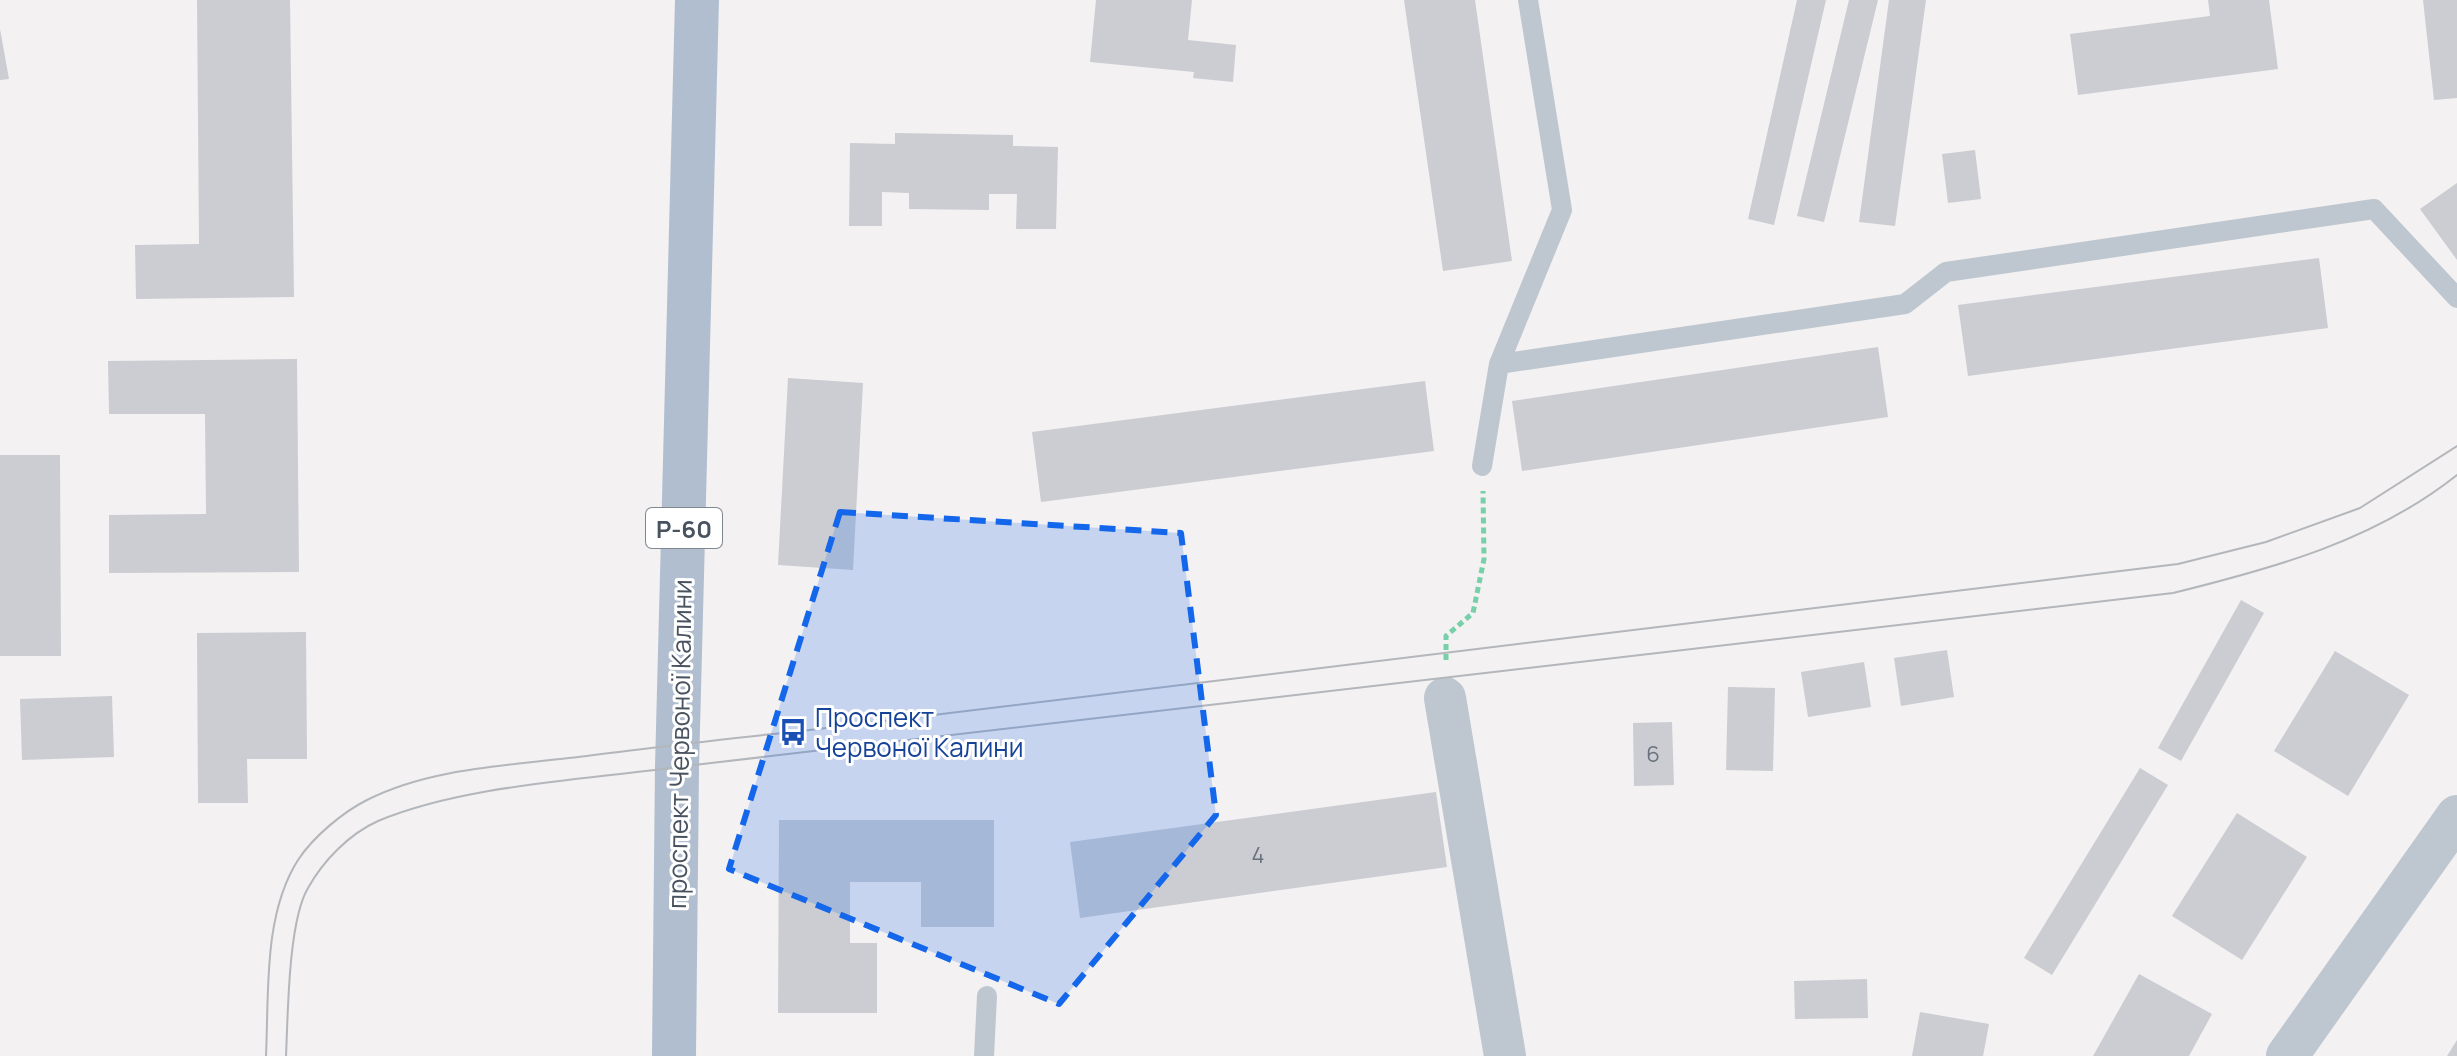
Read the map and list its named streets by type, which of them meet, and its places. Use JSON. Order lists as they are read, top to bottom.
{
  "streets": {
    "main road": ["Р-60", "проспект Червоної Калини"]
  },
  "places": {
    "bus stop": ["Проспект Червоної Калини"]
  },
  "house_numbers": ["6", "4"]
}
